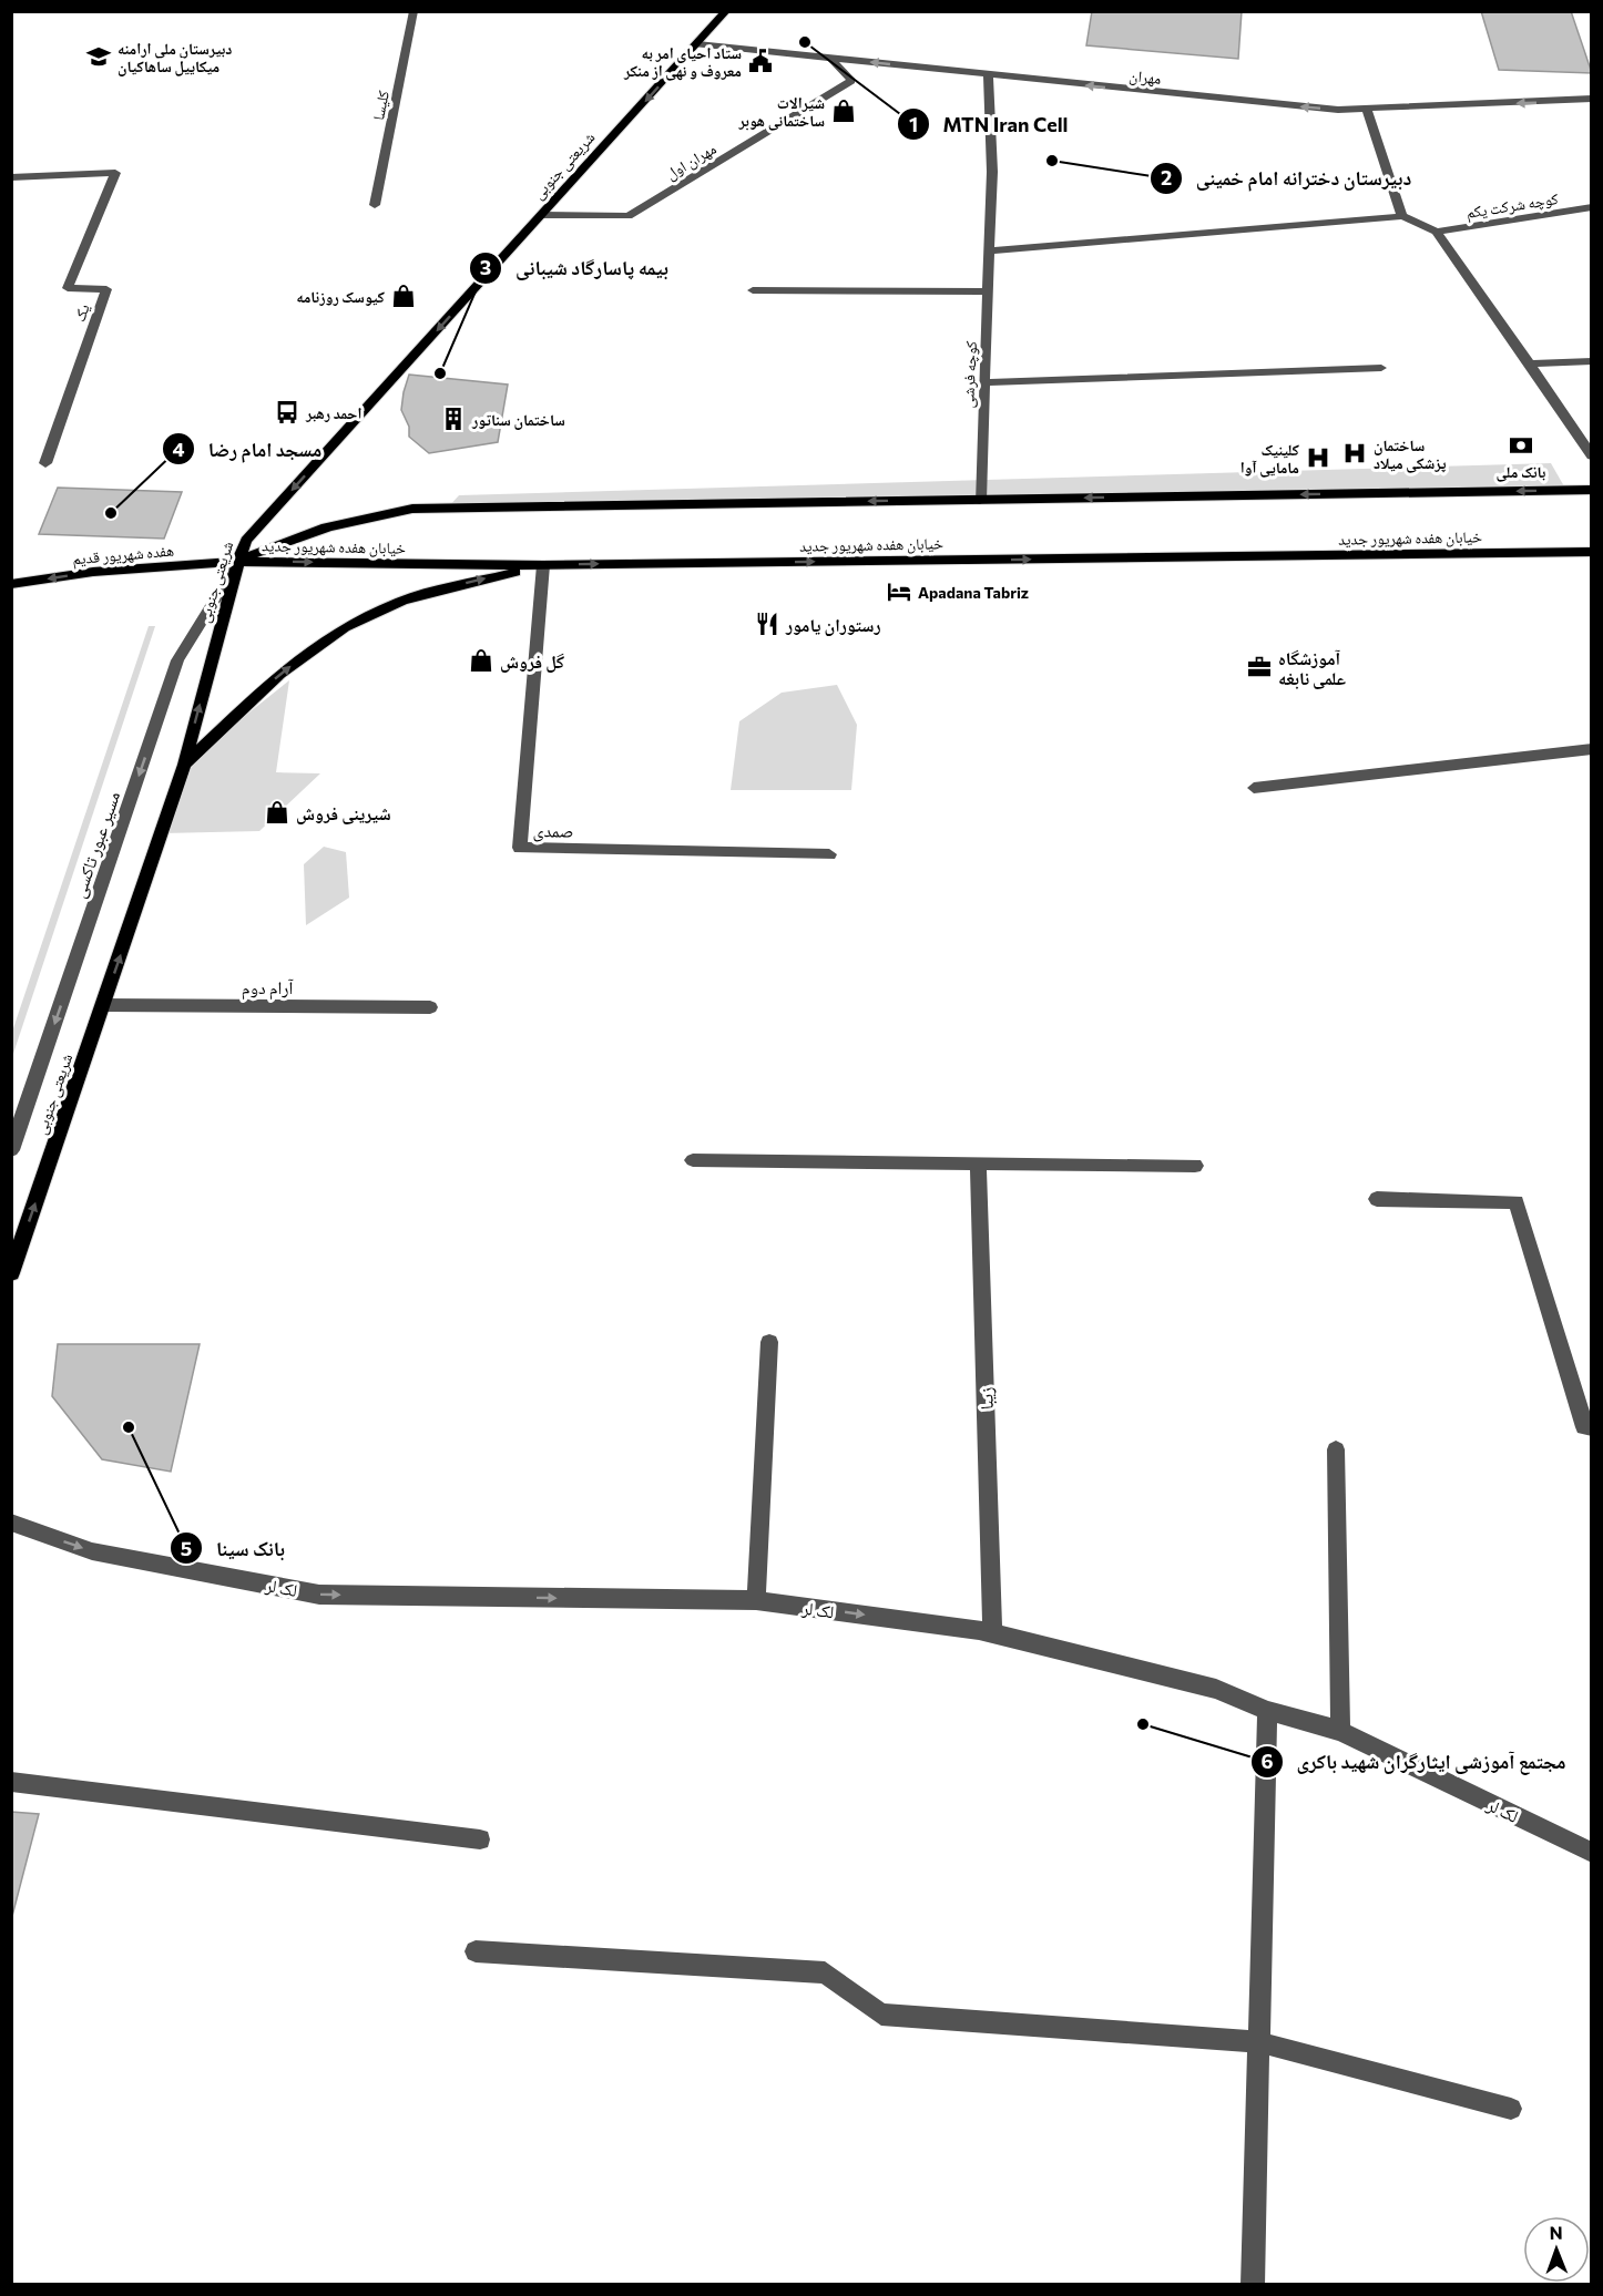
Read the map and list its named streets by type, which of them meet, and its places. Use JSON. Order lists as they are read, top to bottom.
{
  "streets": {
    "main road": ["شریعتی جنوبی", "خیابان هفده شهریور جدید", "هفده شهریور قدیم"],
    "street": [
      "مهران",
      "کلیسا",
      "مهران اول",
      "کوچه شرکت یکم",
      "یک",
      "کوچه فرشی",
      "صمدی",
      "مسیر عبور تاکسی",
      "آرام دوم",
      "زیبا",
      "لک لر"
    ]
  },
  "crossings": [
    ["مهران", "مهران اول"],
    ["مهران", "شریعتی جنوبی"],
    ["مهران", "کوچه فرشی"],
    ["مهران اول", "شریعتی جنوبی"],
    ["شریعتی جنوبی", "خیابان هفده شهریور جدید"],
    ["شریعتی جنوبی", "هفده شهریور قدیم"],
    ["شریعتی جنوبی", "مسیر عبور تاکسی"],
    ["شریعتی جنوبی", "آرام دوم"],
    ["کوچه فرشی", "خیابان هفده شهریور جدید"],
    ["خیابان هفده شهریور جدید", "هفده شهریور قدیم"],
    ["خیابان هفده شهریور جدید", "صمدی"],
    ["خیابان هفده شهریور جدید", "مسیر عبور تاکسی"],
    ["هفده شهریور قدیم", "مسیر عبور تاکسی"],
    ["زیبا", "لک لر"]
  ],
  "one_way": ["هفده شهریور قدیم", "مسیر عبور تاکسی", "لک لر"],
  "places": {
    "other": [
      "MTN Iran Cell",
      "دبیرستان دخترانه امام خمینی",
      "بیمه پاسارگاد شیبانی",
      "مسجد امام رضا",
      "بانک سینا",
      "مجتمع آموزشی ایثارگران شهید باکری"
    ],
    "school or university": ["دبیرستان ملی ارامنه میکاییل ساهاکیان"],
    "public building": ["ستاد احیای امر به معروف و نهی از منکر"],
    "shop": [
      "شیرالات ساختمانی هوبر",
      "کیوسک روزنامه",
      "گل فروش",
      "شیرینی فروش"
    ],
    "bus stop": ["احمد رهبر"],
    "building": ["ساختمان سناتور"],
    "bank": ["بانک ملی"],
    "hospital": ["ساختمان پزشکی میلاد", "کلینیک مامایی آوا"],
    "hotel": ["Apadana Tabriz"],
    "restaurant": ["رستوران یامور"],
    "office": ["آموزشگاه علمی نابغه"]
  },
  "north": "top"
}
